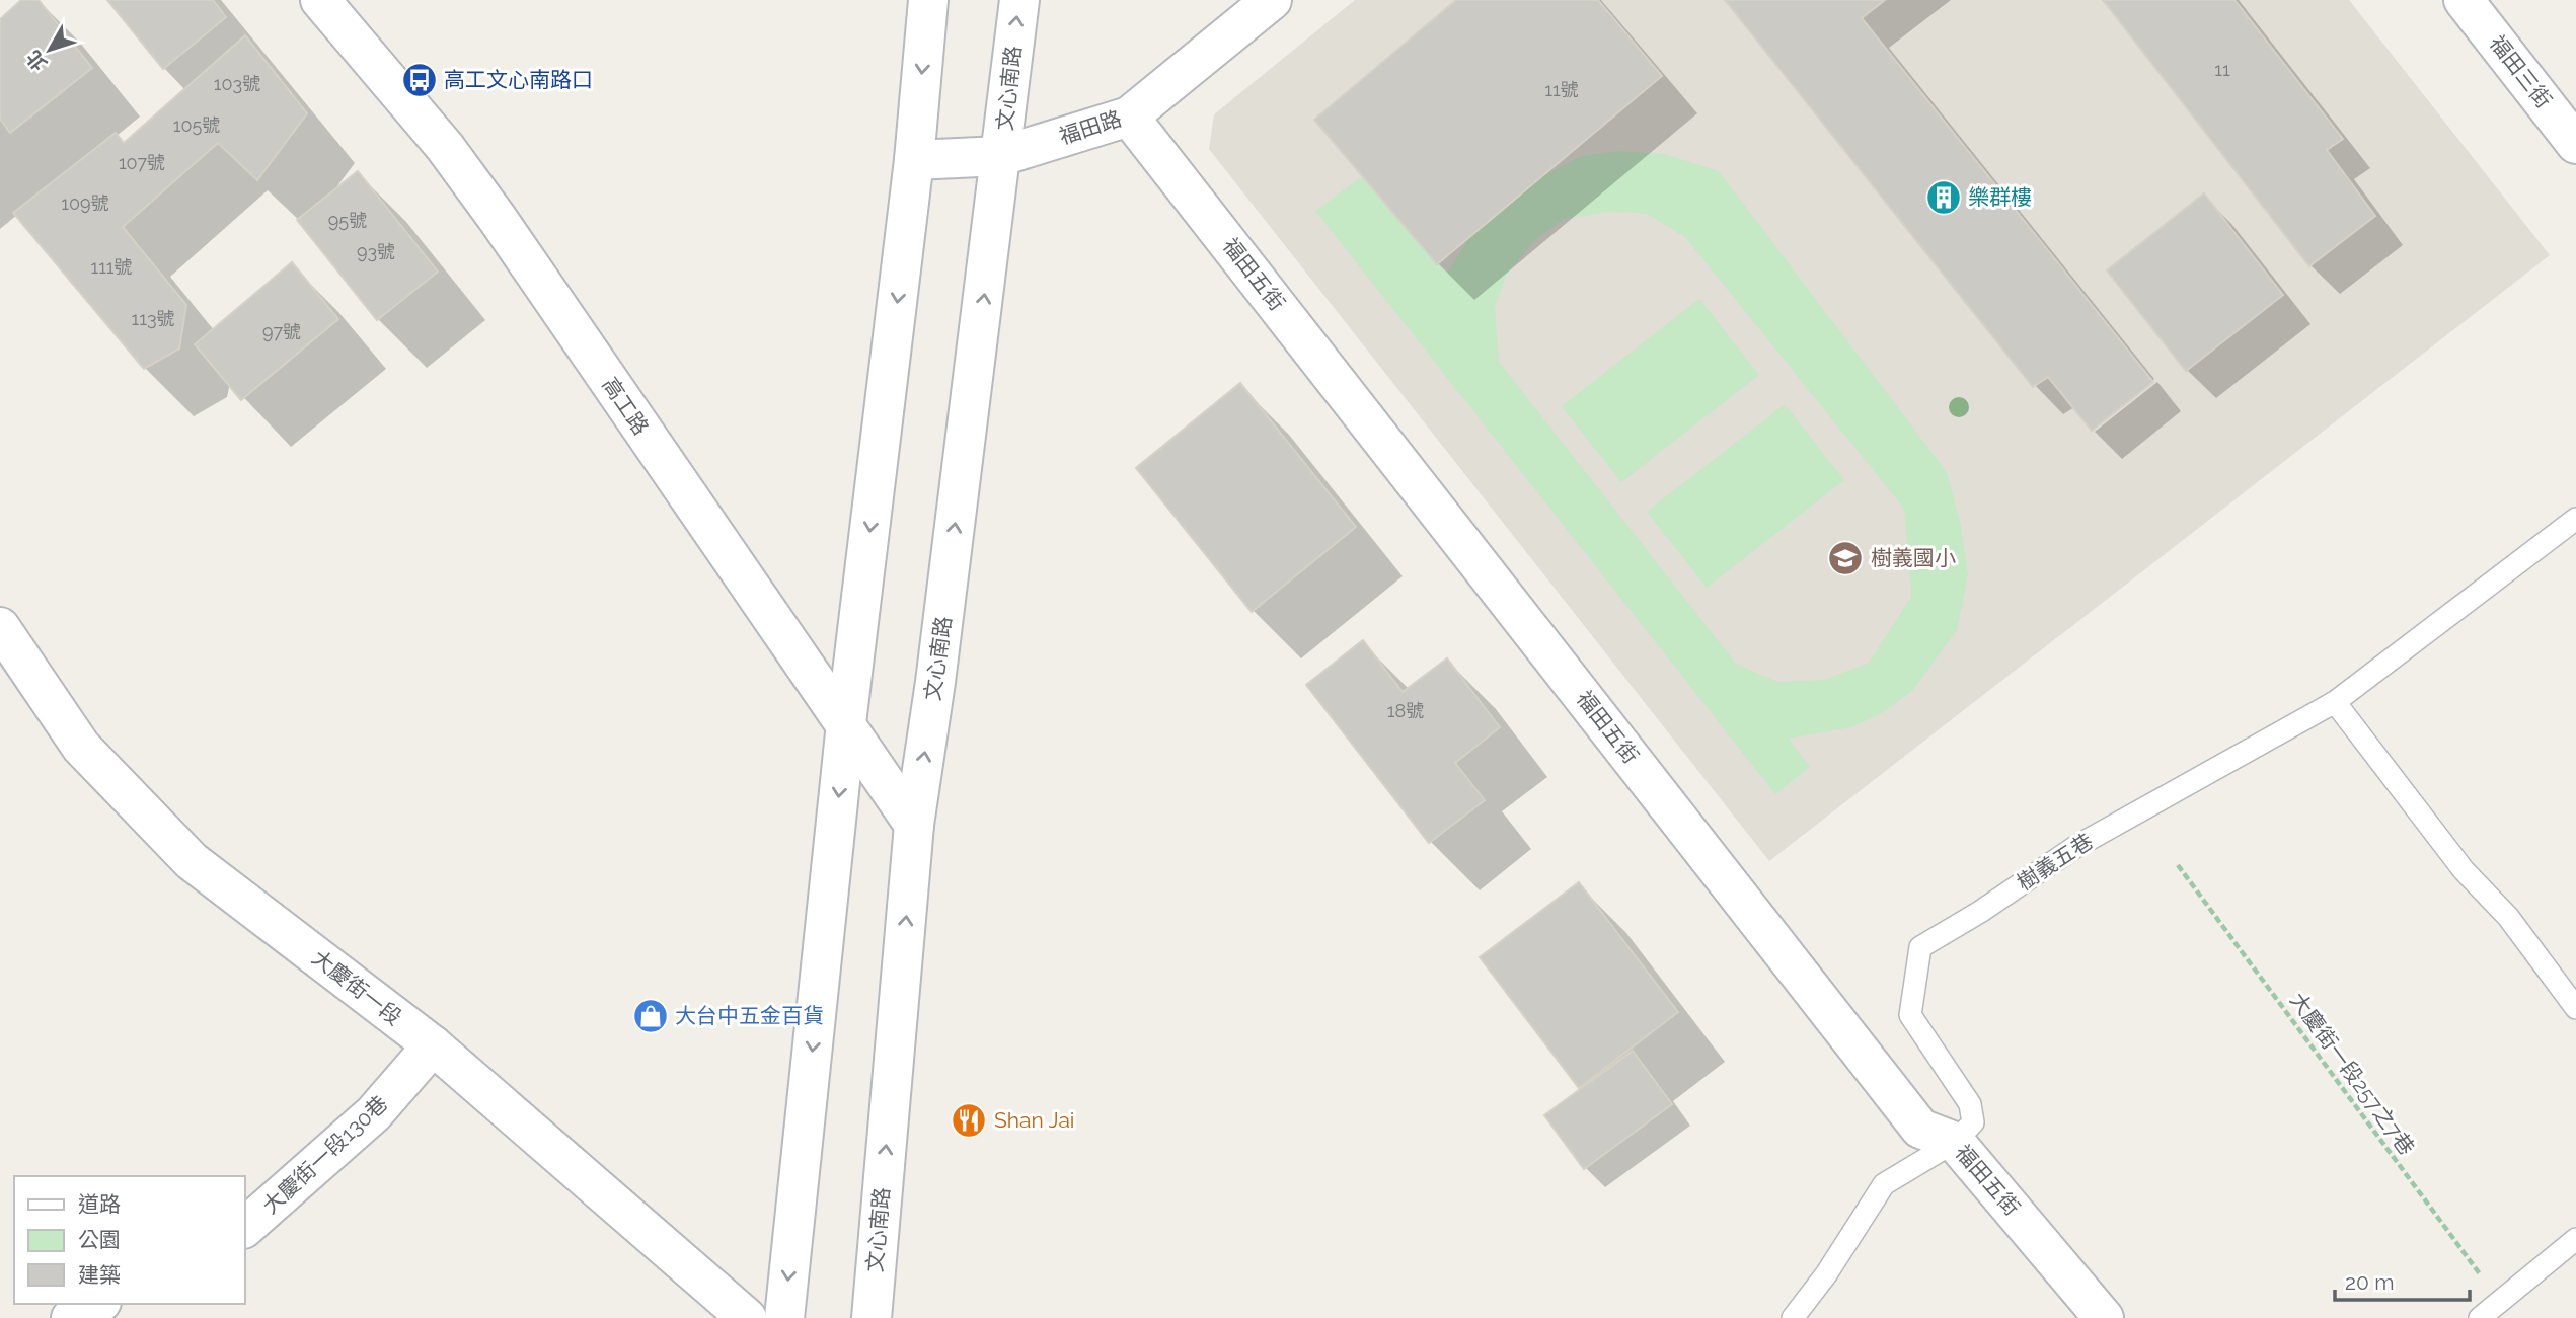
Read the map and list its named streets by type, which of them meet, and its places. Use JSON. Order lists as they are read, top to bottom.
{
  "streets": {
    "street": [
      "福田三街",
      "文心南路",
      "福田路",
      "福田五街",
      "高工路",
      "大慶街一段",
      "大慶街一段130巷"
    ],
    "lane": ["樹義五巷"],
    "path": ["大慶街一段257之7巷"]
  },
  "crossings": [
    ["文心南路", "福田路"],
    ["文心南路", "高工路"],
    ["福田路", "福田五街"],
    ["福田五街", "樹義五巷"],
    ["大慶街一段", "大慶街一段130巷"]
  ],
  "places": {
    "bus stop": ["高工文心南路口"],
    "building": ["樂群樓"],
    "school or university": ["樹義國小"],
    "shop": ["大台中五金百貨"],
    "restaurant": ["Shan Jai"]
  },
  "house_numbers": [
    "11",
    "103號",
    "11號",
    "105號",
    "107號",
    "109號",
    "95號",
    "93號",
    "111號",
    "113號",
    "97號",
    "18號"
  ],
  "legend": ["道路", "公園", "建築"],
  "scale_bar": "20 m",
  "north": "bottom left"
}
